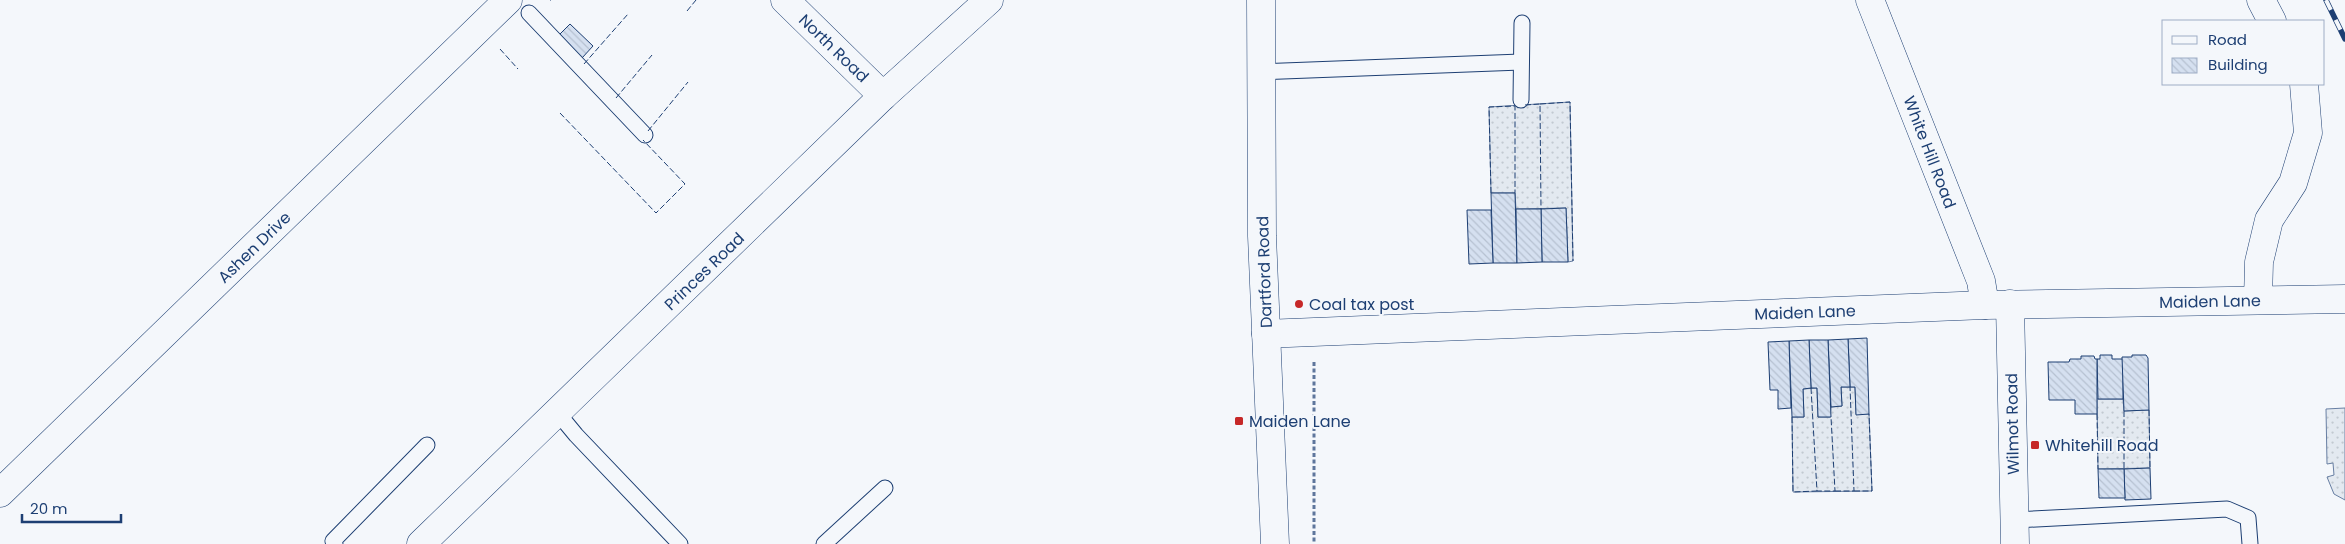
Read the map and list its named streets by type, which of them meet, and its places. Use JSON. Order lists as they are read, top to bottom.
{
  "streets": {
    "street": [
      "North Road",
      "White Hill Road",
      "Ashen Drive",
      "Princes Road",
      "Dartford Road",
      "Maiden Lane",
      "Wilmot Road"
    ]
  },
  "crossings": [
    ["North Road", "Princes Road"],
    ["White Hill Road", "Maiden Lane"],
    ["White Hill Road", "Wilmot Road"],
    ["Dartford Road", "Maiden Lane"],
    ["Maiden Lane", "Wilmot Road"]
  ],
  "places": {
    "other": ["Coal tax post"],
    "transit": ["Maiden Lane", "Whitehill Road"]
  },
  "legend": ["Road", "Building"],
  "scale_bar": "20 m"
}
